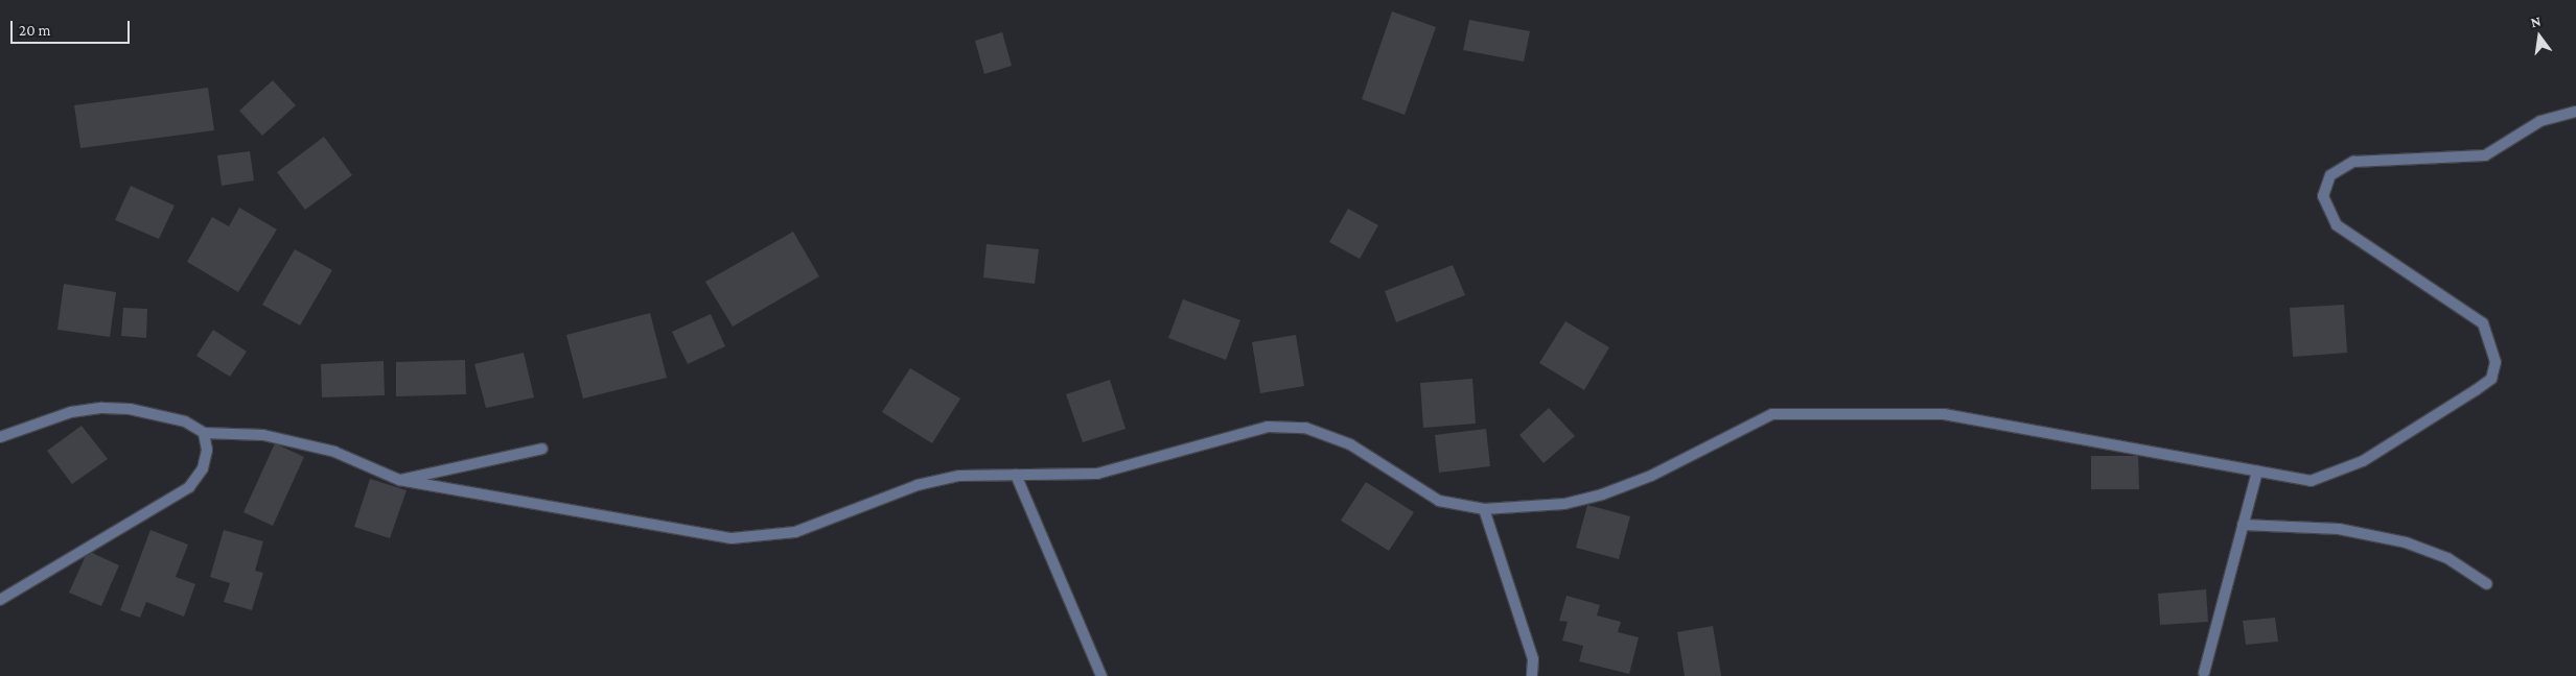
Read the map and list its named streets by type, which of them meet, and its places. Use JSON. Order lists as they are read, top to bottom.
{
  "scale_bar": "20 m",
  "north": "top"
}
